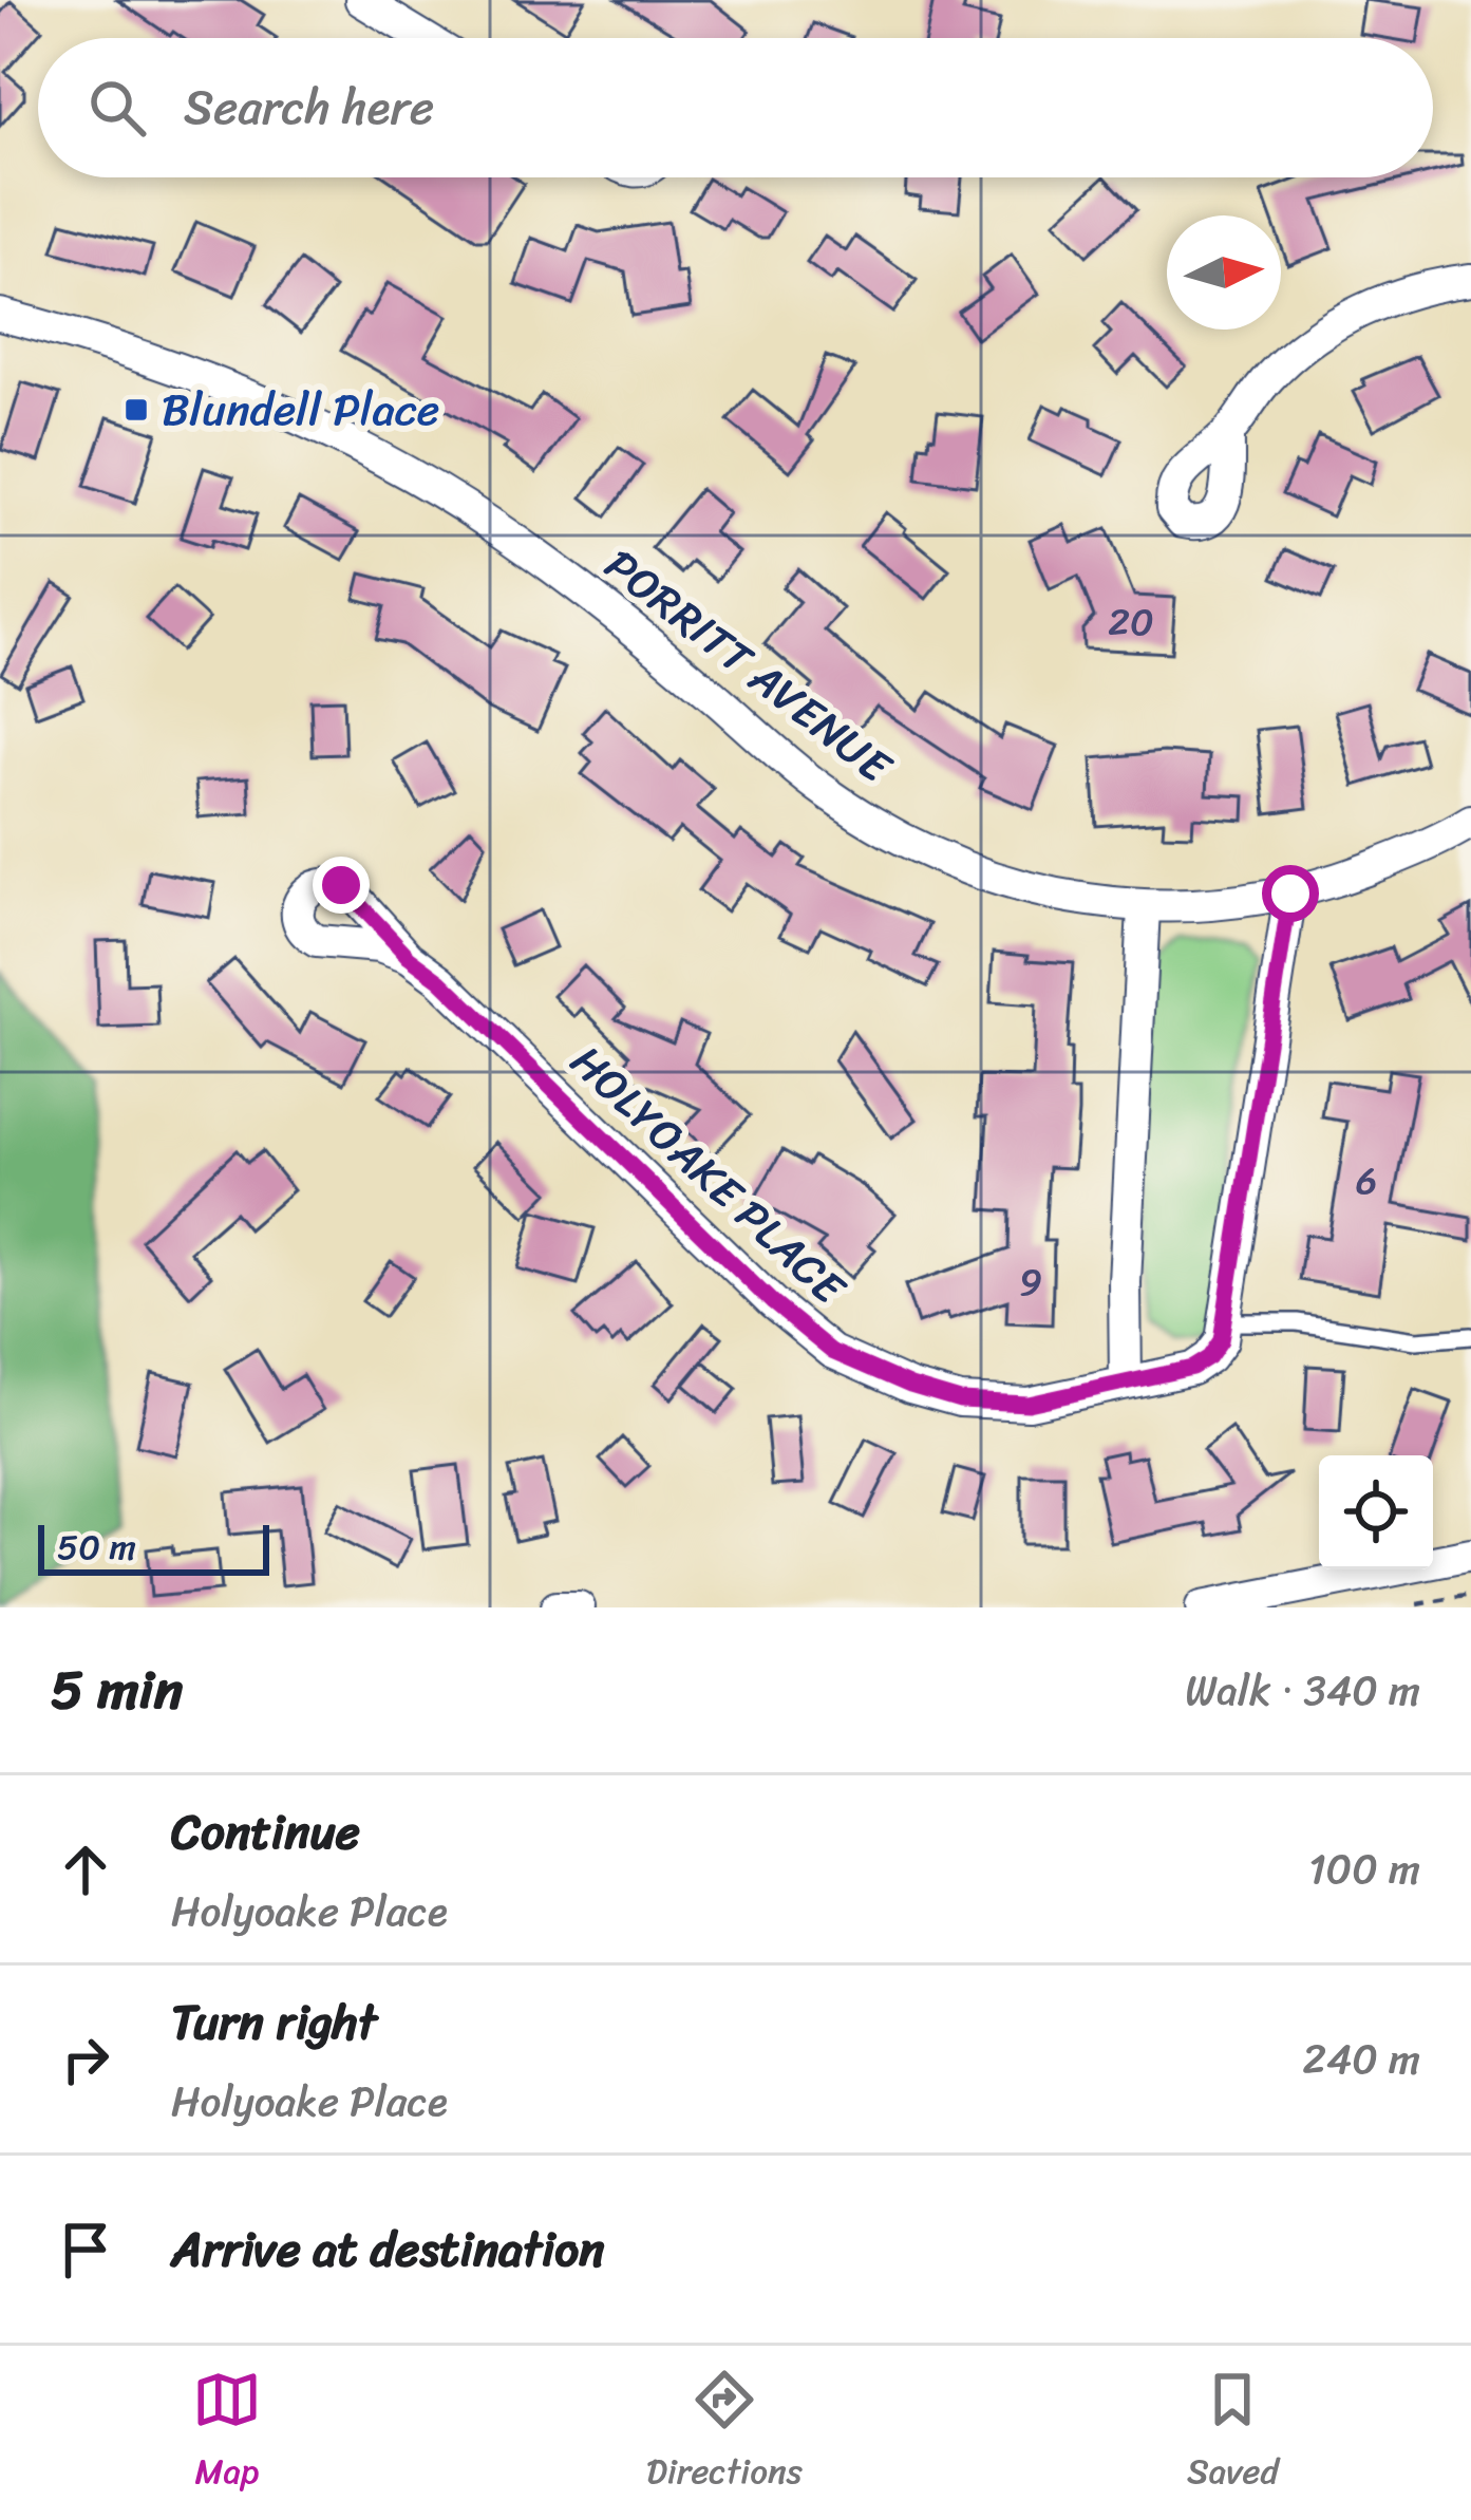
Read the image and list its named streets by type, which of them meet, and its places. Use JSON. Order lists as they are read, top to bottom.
{
  "streets": {
    "street": ["PORRITT AVENUE", "HOLYOAKE PLACE"]
  },
  "places": {
    "transit": ["Blundell Place"]
  },
  "house_numbers": ["20", "6", "9"],
  "scale_bar": "50 m",
  "north": "right",
  "page": {
    "search": "Search here",
    "scale": "50 m",
    "heading": ["5 min", "Walk · 340 m"],
    "list": [
      ["Continue", "Holyoake Place", "100 m"],
      ["Turn right", "Holyoake Place", "240 m"],
      "Arrive at destination"
    ],
    "nav": ["Map", "Directions", "Saved"]
  }
}
